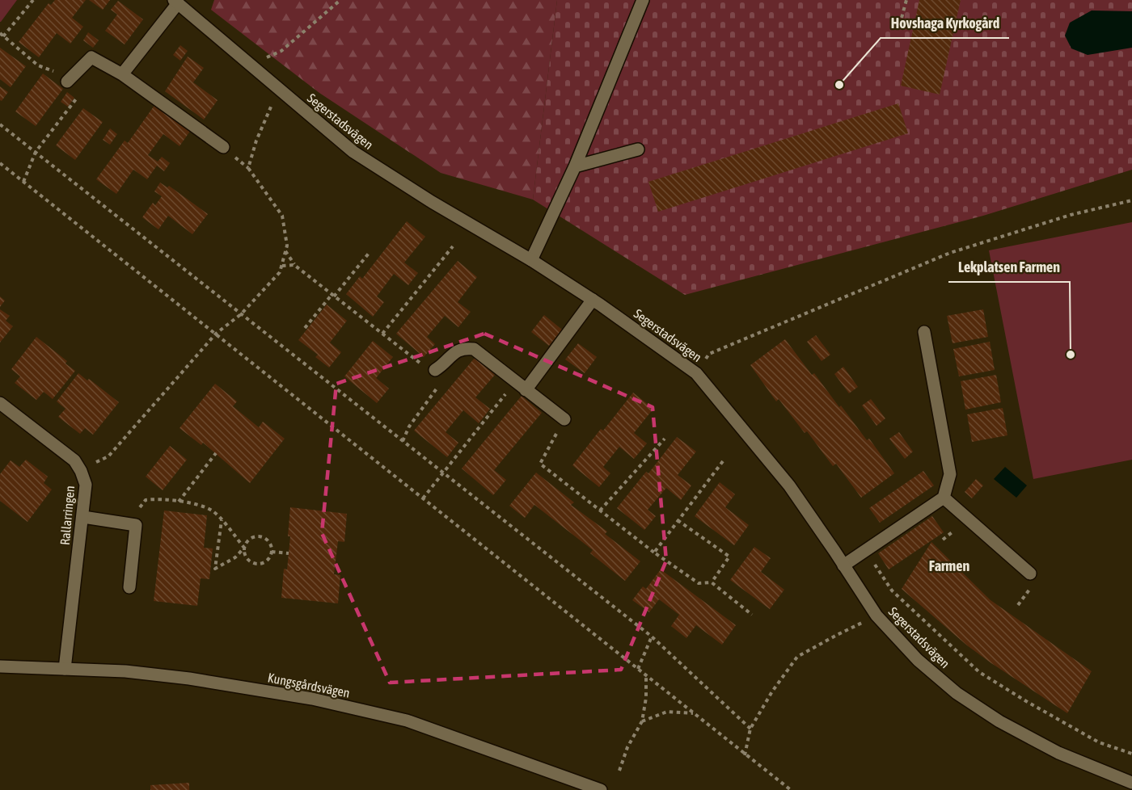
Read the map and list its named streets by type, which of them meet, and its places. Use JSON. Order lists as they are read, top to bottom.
{
  "streets": {
    "street": ["Segerstadsvägen", "Rallarringen", "Kungsgårdsvägen"]
  },
  "crossings": [
    ["Rallarringen", "Kungsgårdsvägen"]
  ],
  "districts": ["Farmen"],
  "places": ["Hovshaga Kyrkogård", "Lekplatsen Farmen"]
}
